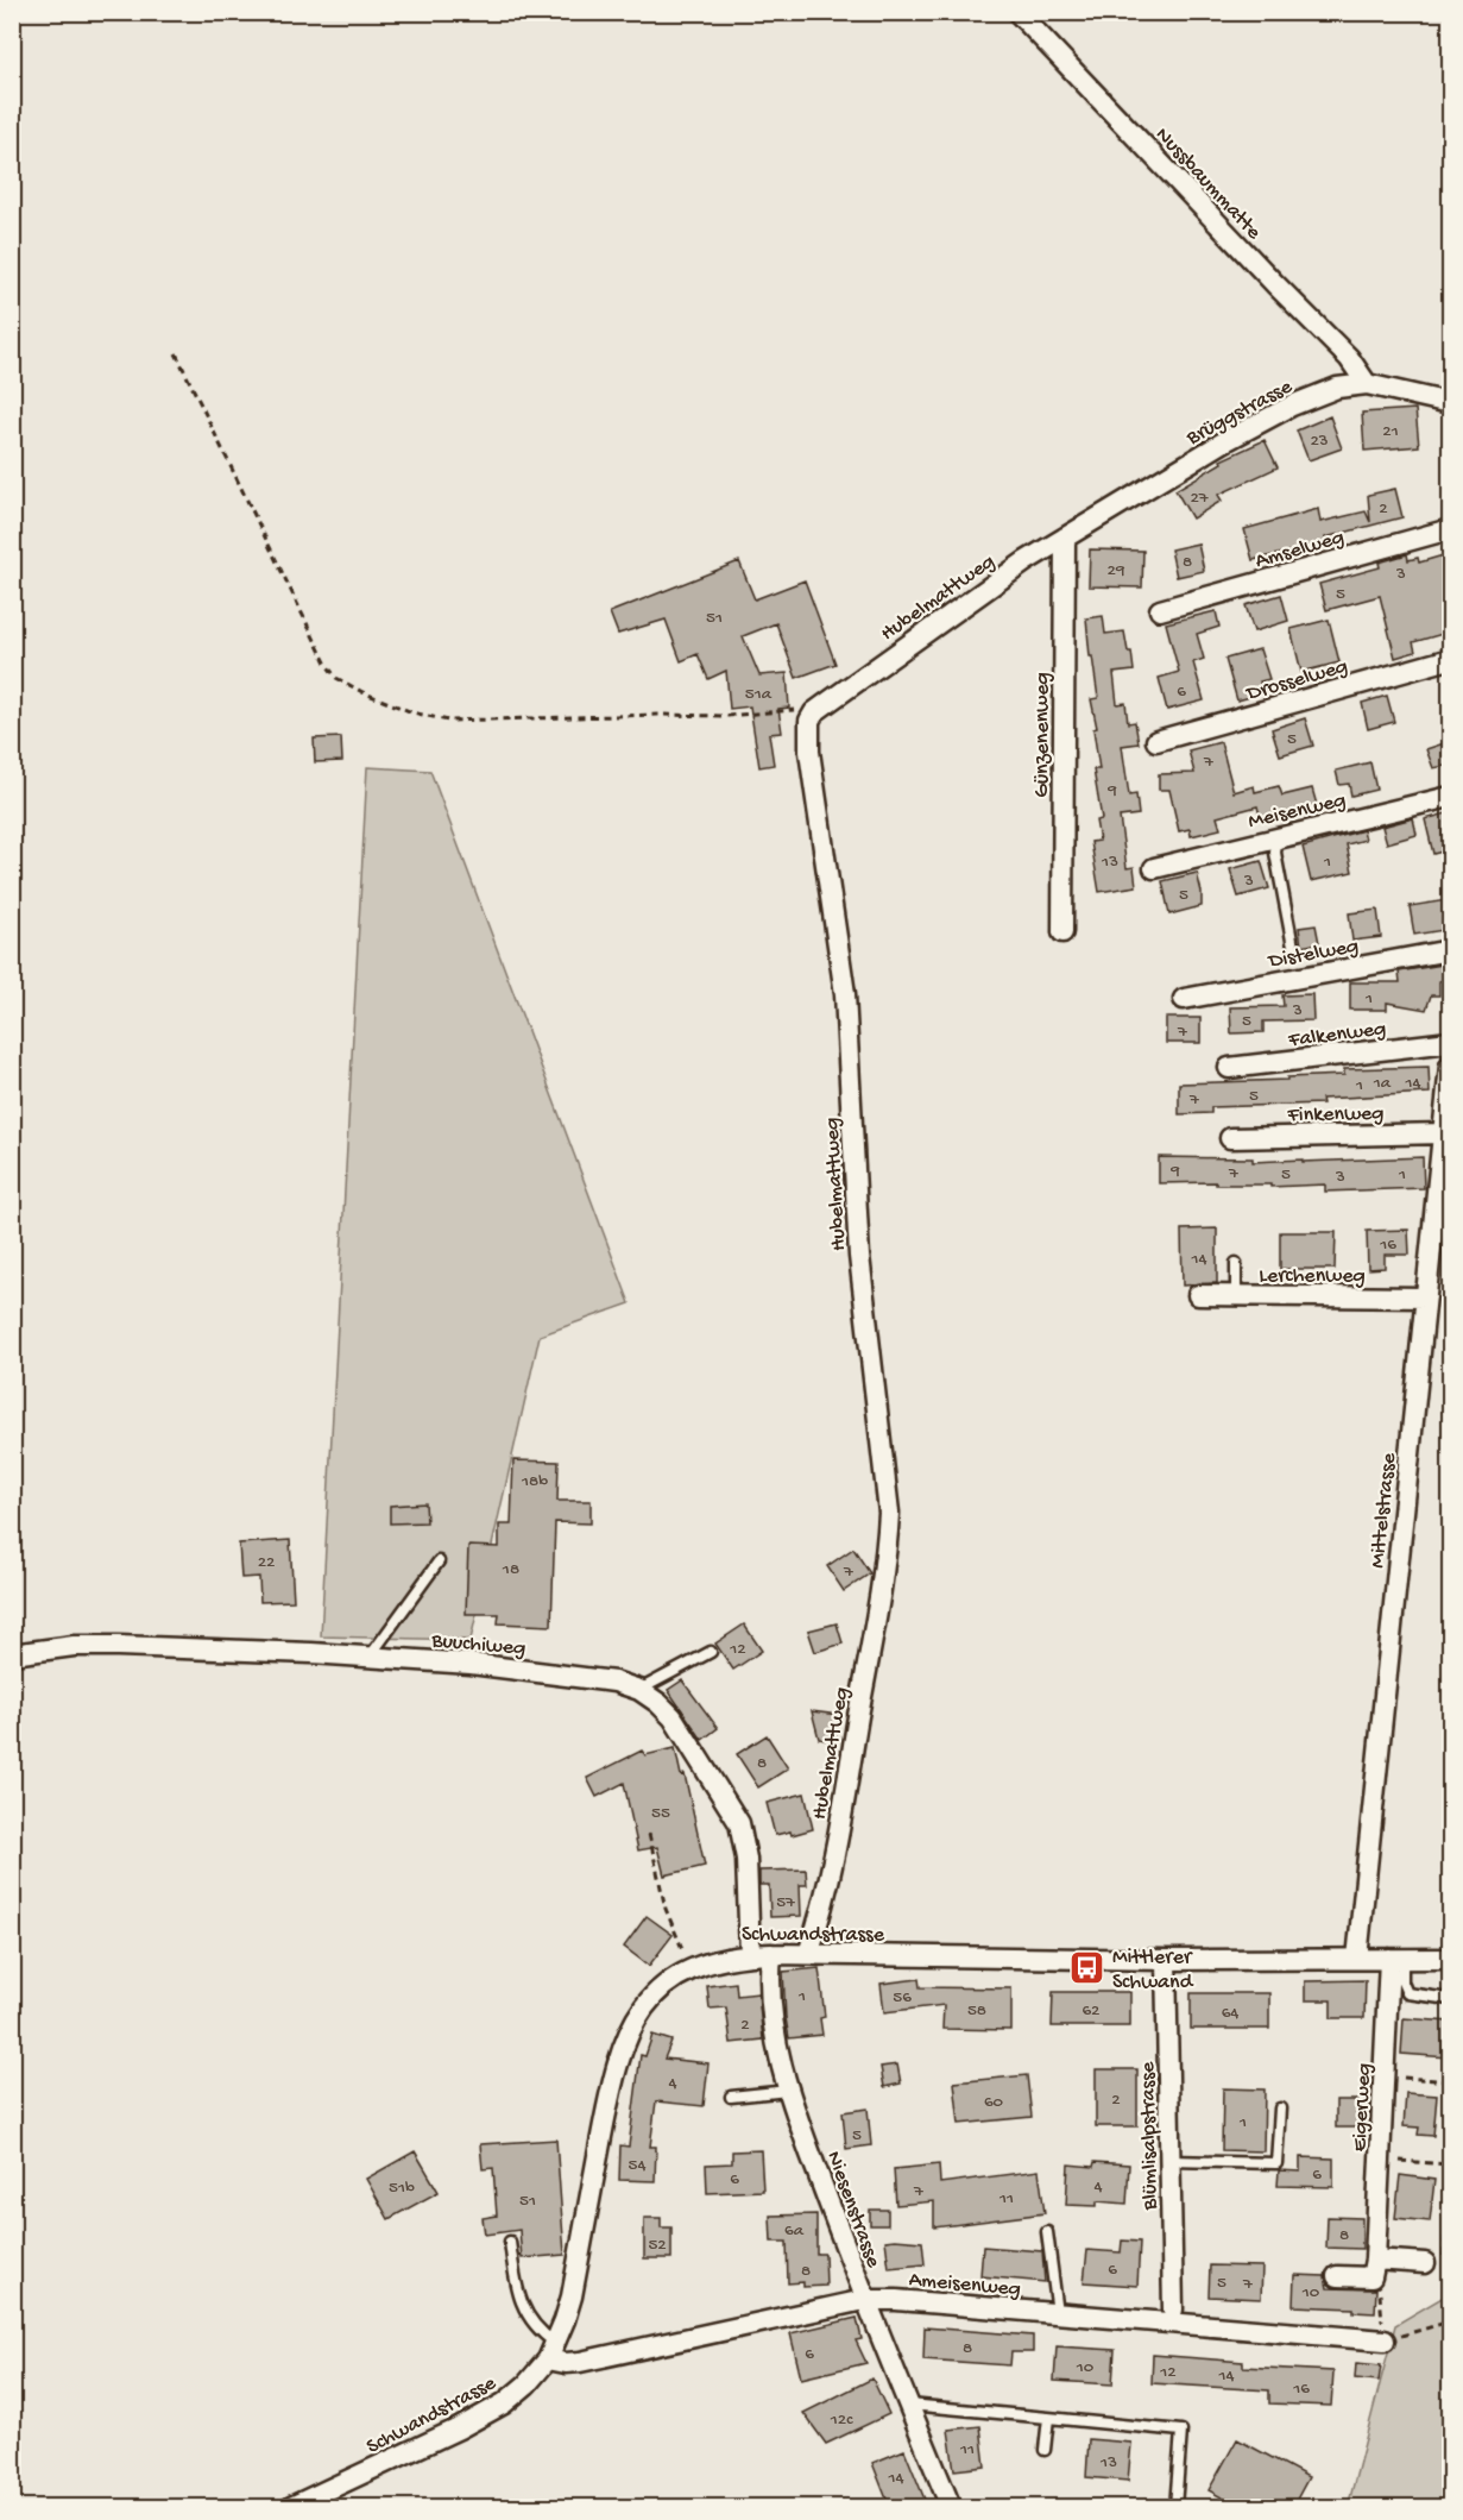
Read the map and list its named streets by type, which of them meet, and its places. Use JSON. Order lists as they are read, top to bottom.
{
  "streets": {
    "street": [
      "Nussbaummatte",
      "Brüggstrasse",
      "Amselweg",
      "Hubelmattweg",
      "Drosselweg",
      "Günzenenweg",
      "Meisenweg",
      "Distelweg",
      "Falkenweg",
      "Finkenweg",
      "Lerchenweg",
      "Mittelstrasse",
      "Buuchiweg",
      "Schwandstrasse",
      "Eigerweg",
      "Blümlisalpstrasse",
      "Niesenstrasse",
      "Ameisenweg"
    ]
  },
  "crossings": [
    ["Nussbaummatte", "Brüggstrasse"],
    ["Brüggstrasse", "Hubelmattweg"],
    ["Brüggstrasse", "Günzenenweg"],
    ["Hubelmattweg", "Günzenenweg"],
    ["Hubelmattweg", "Schwandstrasse"],
    ["Finkenweg", "Mittelstrasse"],
    ["Lerchenweg", "Mittelstrasse"],
    ["Mittelstrasse", "Schwandstrasse"],
    ["Buuchiweg", "Schwandstrasse"],
    ["Schwandstrasse", "Eigerweg"],
    ["Schwandstrasse", "Blümlisalpstrasse"],
    ["Schwandstrasse", "Niesenstrasse"],
    ["Schwandstrasse", "Ameisenweg"],
    ["Niesenstrasse", "Ameisenweg"]
  ],
  "places": {
    "bus stop": ["Mittlerer Schwand"]
  },
  "house_numbers": [
    "21",
    "23",
    "27",
    "2",
    "8",
    "29",
    "3",
    "5",
    "51",
    "6",
    "51a",
    "5",
    "7",
    "9",
    "13",
    "1",
    "3",
    "5",
    "1",
    "3",
    "5",
    "7",
    "1a",
    "14",
    "1",
    "5",
    "7",
    "9",
    "7",
    "5",
    "1",
    "3",
    "16",
    "14",
    "18b",
    "22",
    "18",
    "7",
    "12",
    "8",
    "55",
    "57",
    "1",
    "56",
    "58",
    "62",
    "64",
    "2",
    "4",
    "2",
    "60",
    "1",
    "5",
    "54",
    "6",
    "6",
    "4",
    "51b",
    "7",
    "11",
    "51",
    "6a",
    "8",
    "52",
    "6",
    "8",
    "5",
    "7",
    "10",
    "8",
    "6",
    "10",
    "12",
    "14",
    "16",
    "12c",
    "11",
    "13",
    "14"
  ]
}
